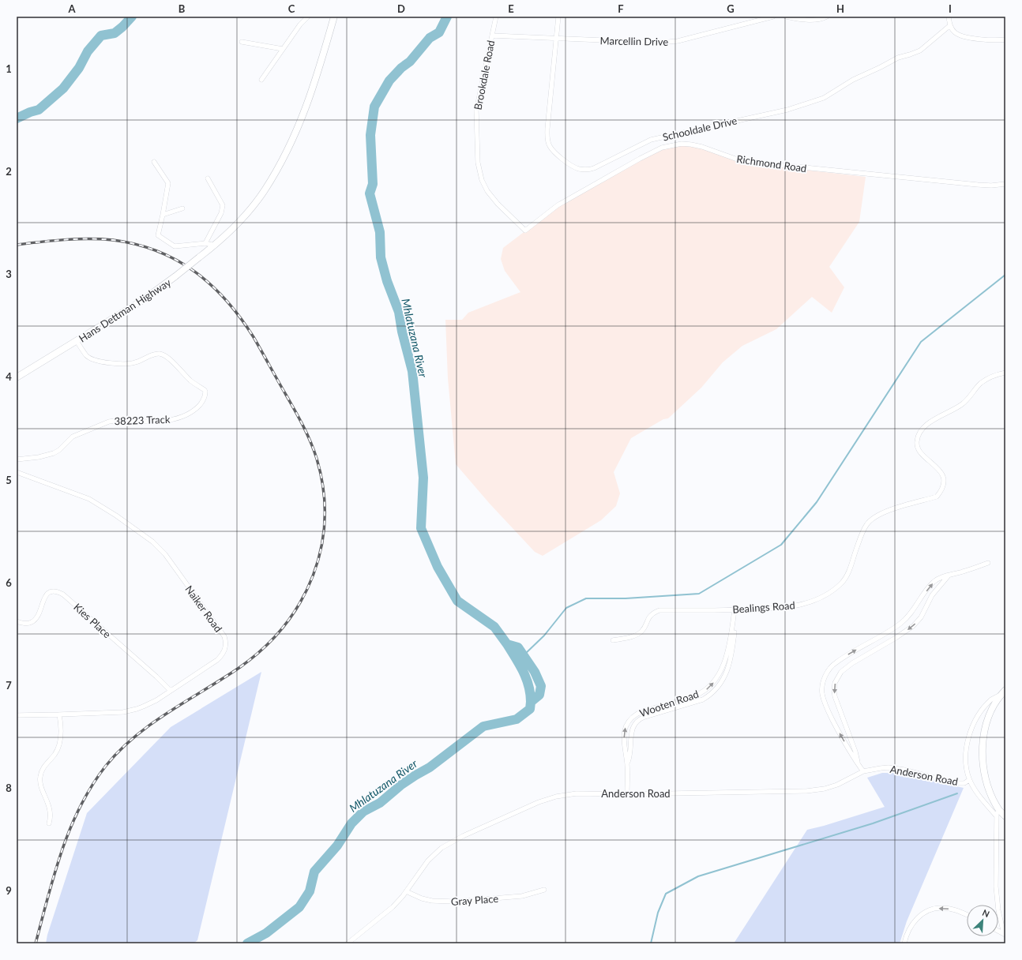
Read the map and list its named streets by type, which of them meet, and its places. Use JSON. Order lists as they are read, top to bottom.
{
  "streets": {
    "street": [
      "Marcellin Drive",
      "Brookdale Road",
      "Schooldale Drive",
      "Richmond Road",
      "Hans Dettman Highway",
      "38223 Track",
      "Bealings Road",
      "Naiker Road",
      "Kies Place",
      "Wooten Road",
      "Anderson Road",
      "Gray Place"
    ]
  },
  "crossings": [
    ["Marcellin Drive", "Brookdale Road"],
    ["Marcellin Drive", "Schooldale Drive"],
    ["Brookdale Road", "Richmond Road"],
    ["Hans Dettman Highway", "38223 Track"],
    ["Bealings Road", "Wooten Road"],
    ["Naiker Road", "Kies Place"],
    ["Wooten Road", "Anderson Road"],
    ["Anderson Road", "Gray Place"]
  ],
  "one_way": ["Wooten Road"],
  "water": ["Mhlatuzana River"],
  "north": "top right",
  "grid": {
    "columns": [
      "A",
      "B",
      "C",
      "D",
      "E",
      "F",
      "G",
      "H",
      "I"
    ],
    "rows": [
      "1",
      "2",
      "3",
      "4",
      "5",
      "6",
      "7",
      "8",
      "9"
    ]
  }
}
